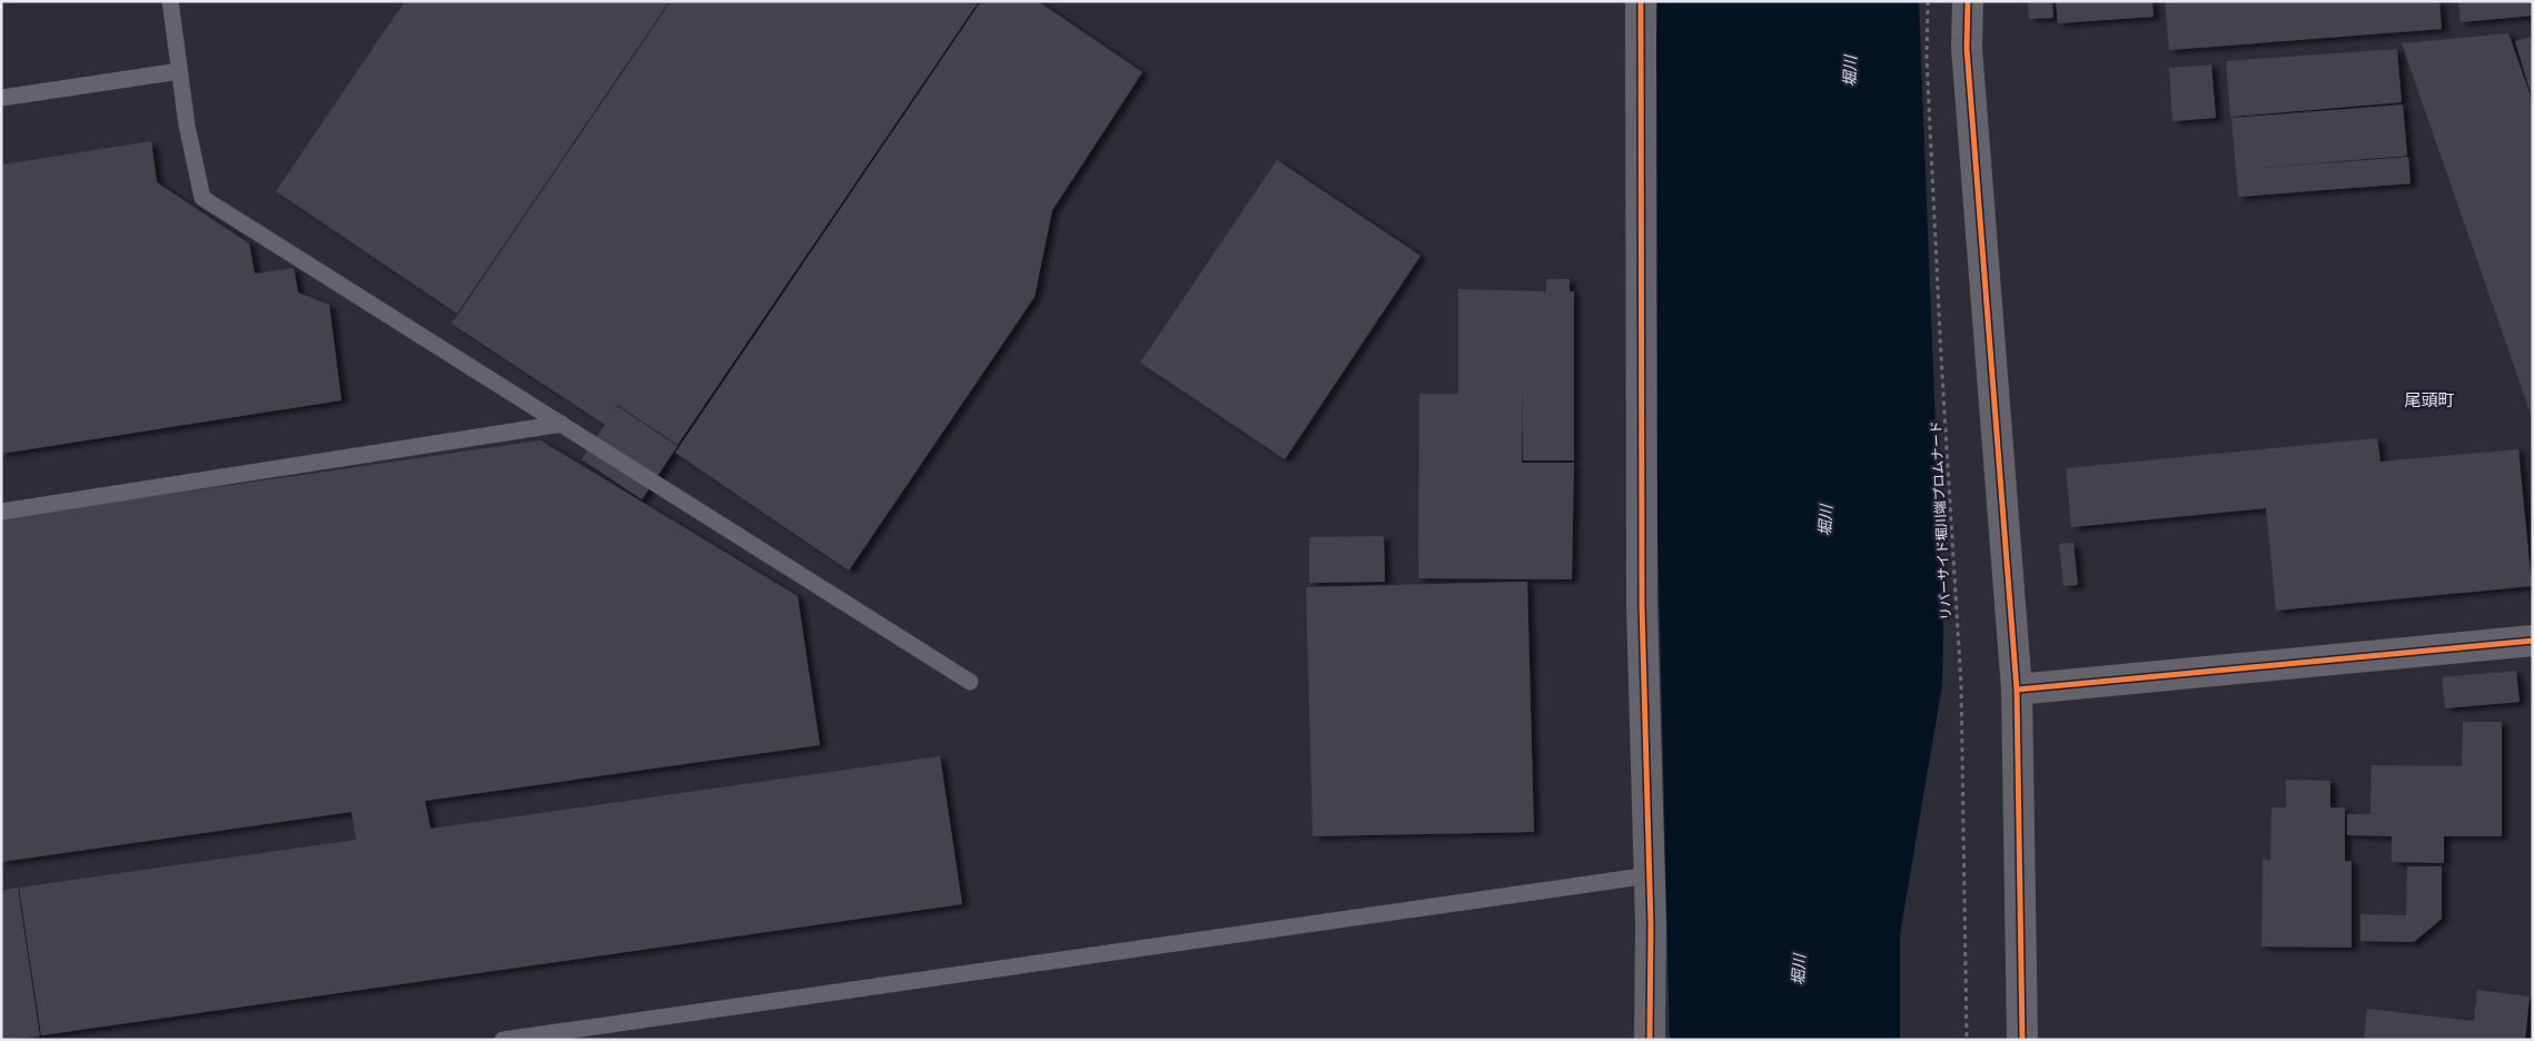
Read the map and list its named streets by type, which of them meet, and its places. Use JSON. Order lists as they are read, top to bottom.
{
  "streets": {
    "path": ["リバーサイド堀川端プロムナード"]
  },
  "districts": ["尾頭町"],
  "water": ["堀川"]
}
